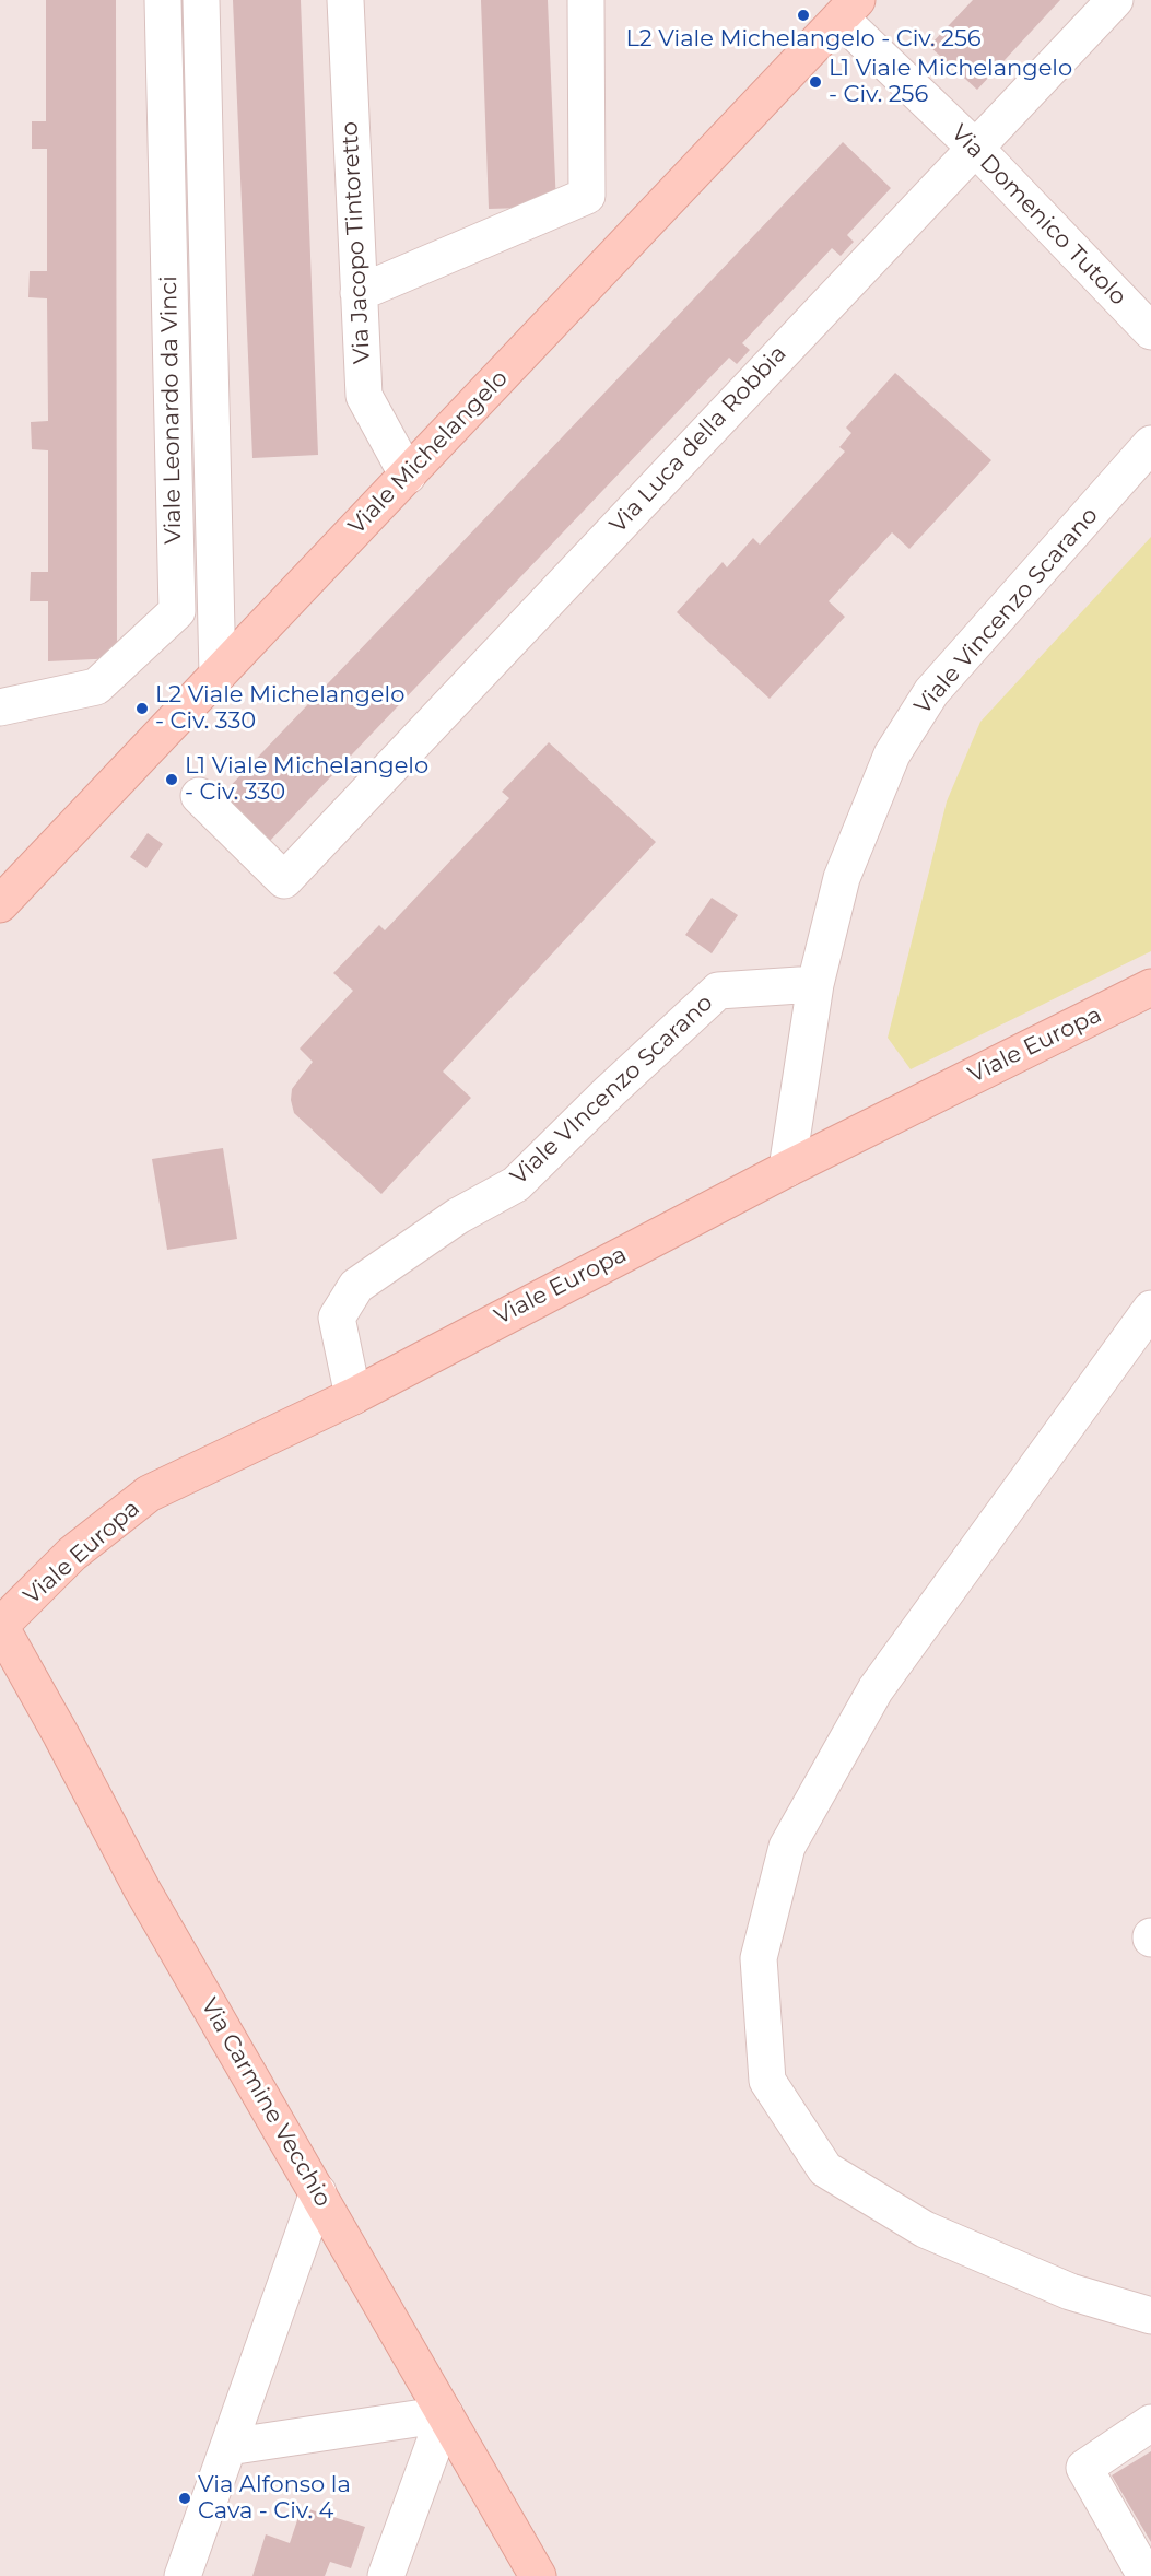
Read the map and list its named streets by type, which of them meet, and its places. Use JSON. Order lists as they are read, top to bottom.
{
  "streets": {
    "street": [
      "Via Domenico Tutolo",
      "Via Jacopo Tintoretto",
      "Viale Leonardo da Vinci",
      "Via Luca della Robbia",
      "Viale Michelangelo",
      "Viale Vincenzo Scarano",
      "Viale Europa",
      "Viale VIncenzo Scarano",
      "Via Carmine Vecchio"
    ]
  },
  "crossings": [
    ["Via Domenico Tutolo", "Via Luca della Robbia"],
    ["Via Domenico Tutolo", "Viale Michelangelo"],
    ["Via Jacopo Tintoretto", "Viale Michelangelo"],
    ["Viale Leonardo da Vinci", "Viale Michelangelo"],
    ["Viale Vincenzo Scarano", "Viale Europa"],
    ["Viale Vincenzo Scarano", "Viale VIncenzo Scarano"],
    ["Viale Europa", "Viale VIncenzo Scarano"],
    ["Viale Europa", "Via Carmine Vecchio"]
  ],
  "places": [
    "L2 Viale Michelangelo - Civ. 256",
    "L1 Viale Michelangelo - Civ. 256",
    "L2 Viale Michelangelo - Civ. 330",
    "L1 Viale Michelangelo - Civ. 330",
    "Via Alfonso la Cava - Civ. 4"
  ]
}
